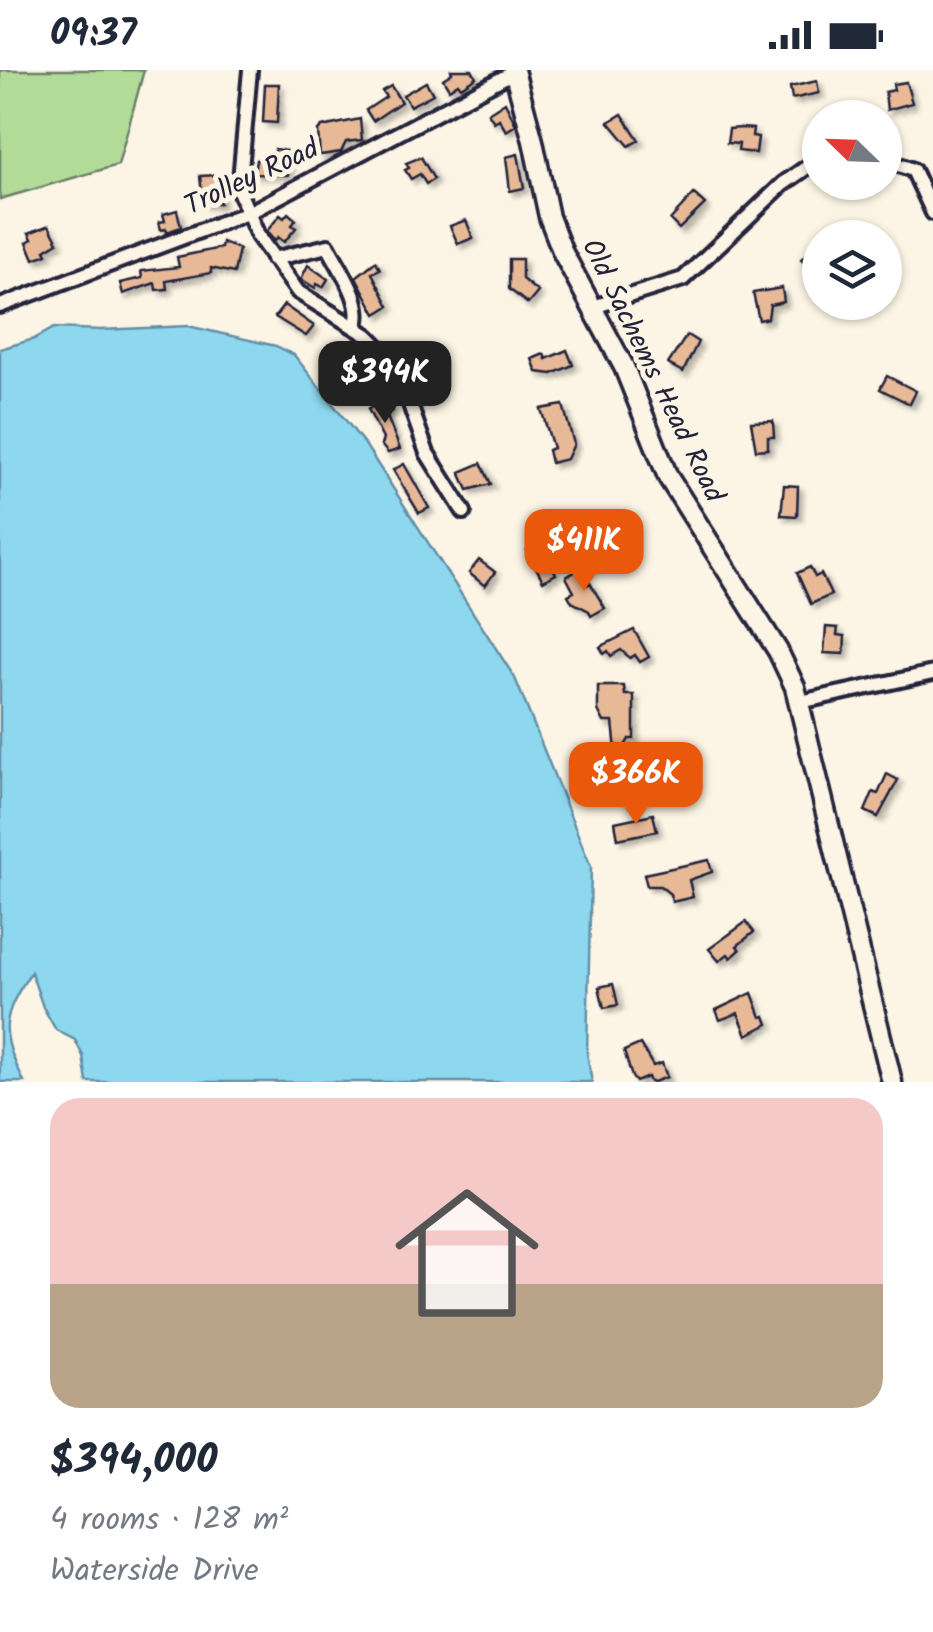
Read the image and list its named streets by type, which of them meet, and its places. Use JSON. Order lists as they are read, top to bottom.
{
  "streets": {
    "street": ["Trolley Road", "Old Sachems Head Road"]
  },
  "crossings": [
    ["Trolley Road", "Old Sachems Head Road"]
  ],
  "north": "top left",
  "page": {
    "status": "09:37",
    "price": ["$394K", "$411K", "$366K"],
    "list": [
      {
        "name": "$394,000",
        "note": "4 rooms · 128 m² · Waterside Drive"
      }
    ]
  }
}
